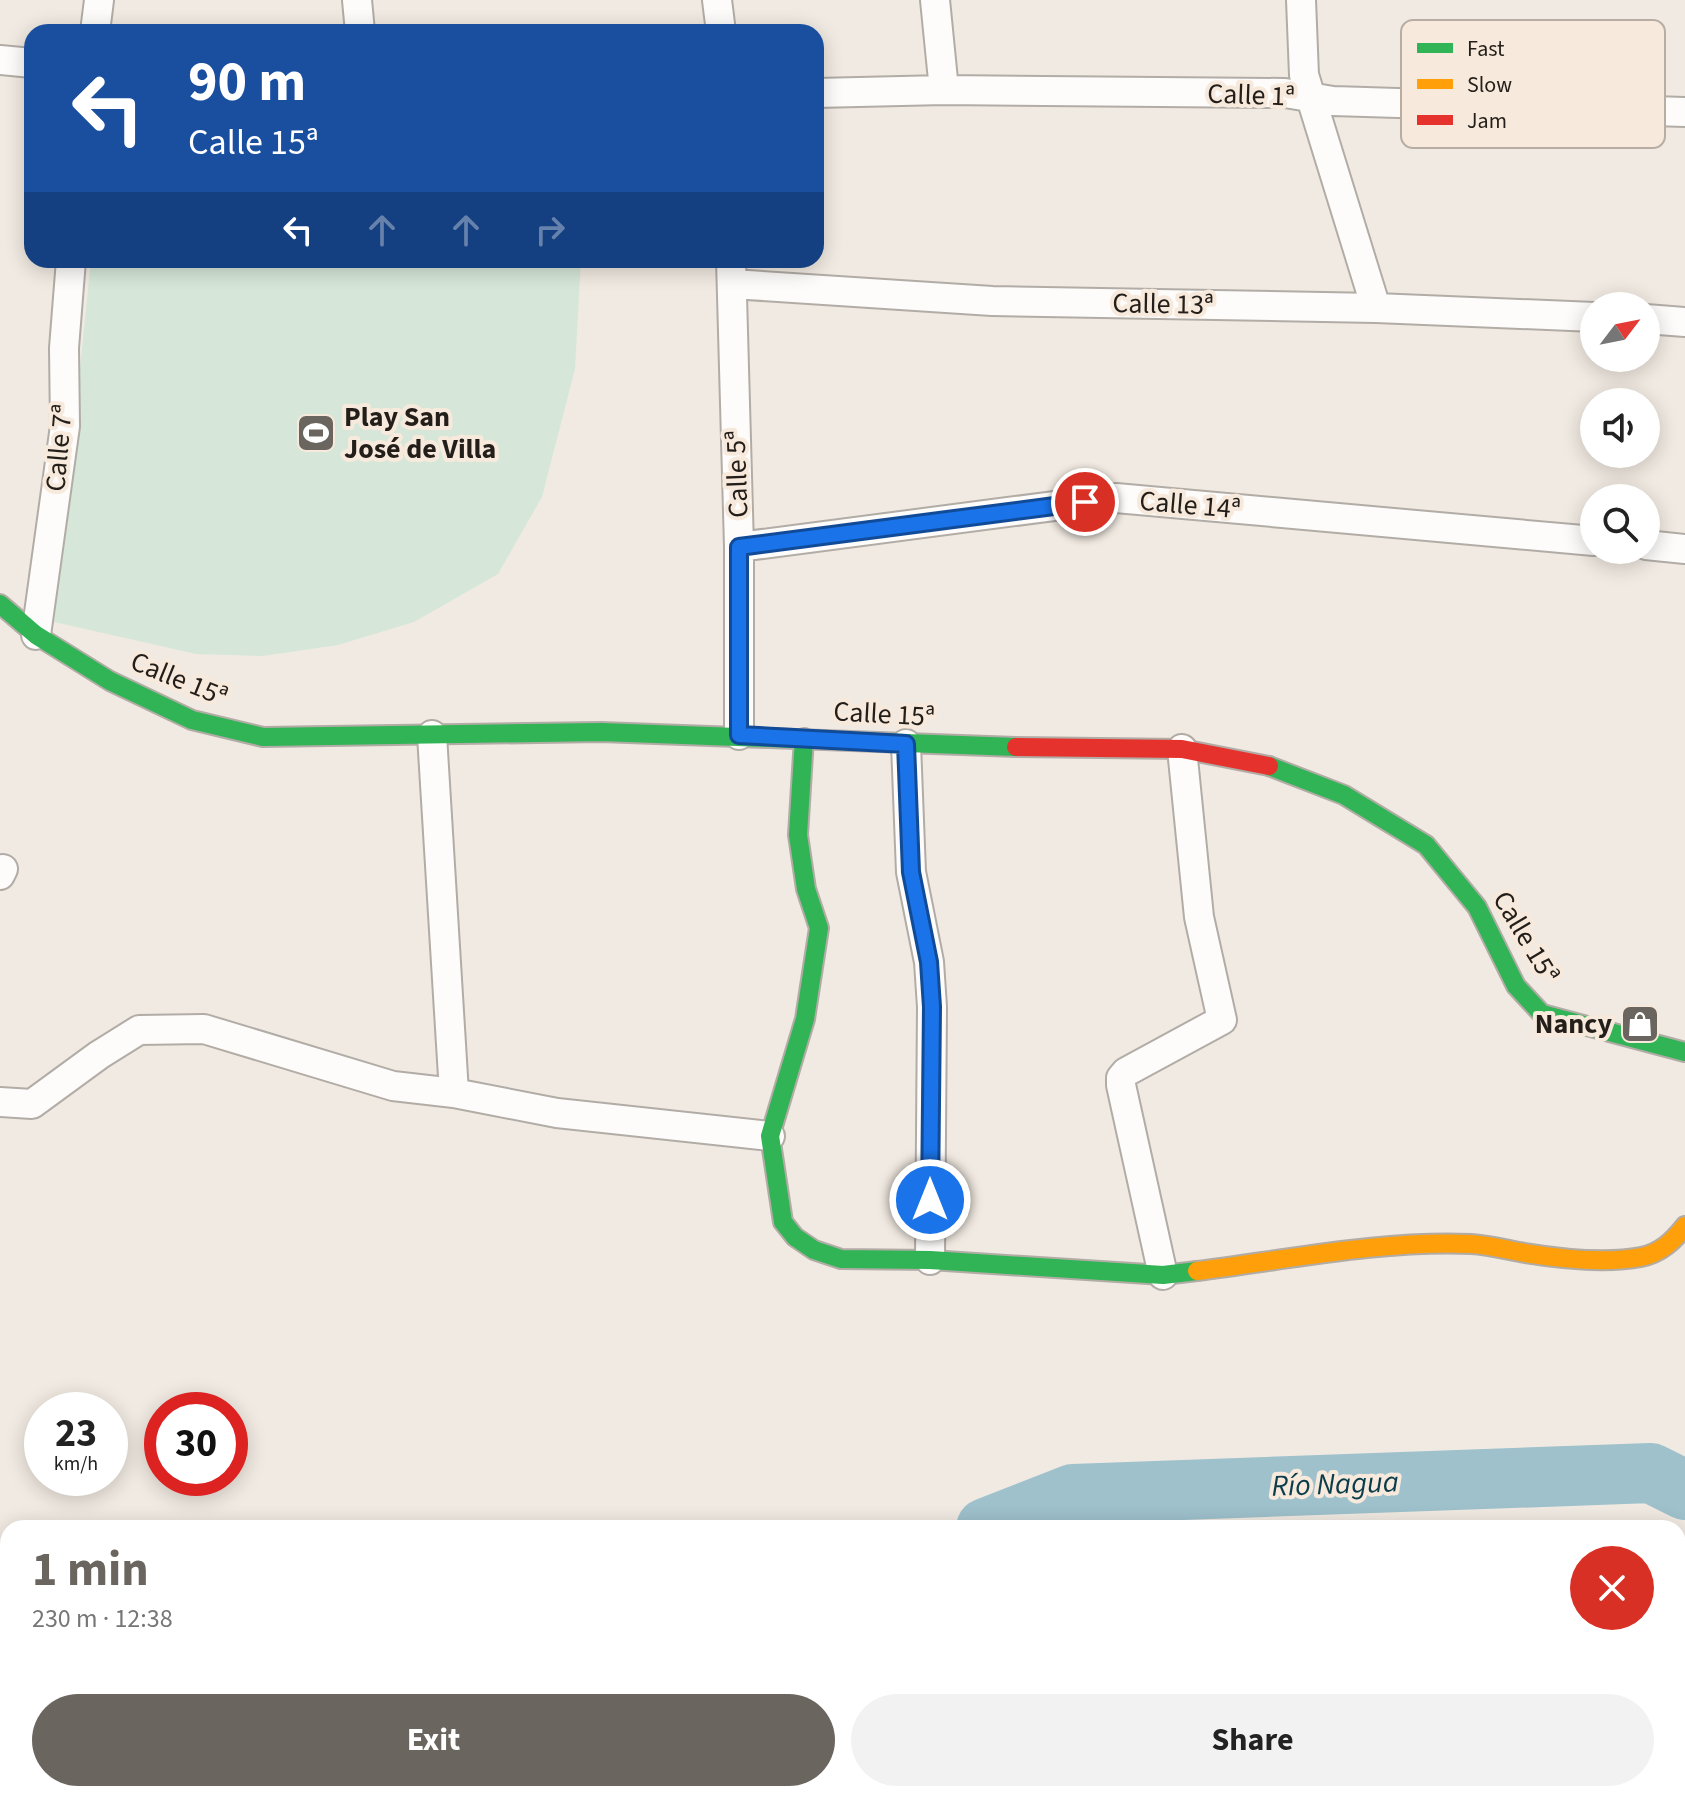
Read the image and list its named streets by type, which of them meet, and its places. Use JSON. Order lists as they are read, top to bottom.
{
  "streets": {
    "street": [
      "Calle 1ª",
      "Calle 13ª",
      "Calle 7ª",
      "Calle 5ª",
      "Calle 14ª",
      "Calle 15ª"
    ]
  },
  "crossings": [
    ["Calle 13ª", "Calle 5ª"],
    ["Calle 7ª", "Calle 15ª"],
    ["Calle 5ª", "Calle 14ª"],
    ["Calle 5ª", "Calle 15ª"]
  ],
  "water": ["Río Nagua"],
  "places": {
    "sports": ["Play San José de Villa"],
    "shop": ["Nancy"]
  },
  "legend": ["Fast", "Slow", "Jam"],
  "north": "top right",
  "page": {
    "turn": ["90 m", "Calle 15ª"],
    "speed": "23 km/h",
    "limit": "30",
    "heading": ["1 min", "230 m · 12:38"],
    "buttons": ["Exit", "Share"]
  }
}
